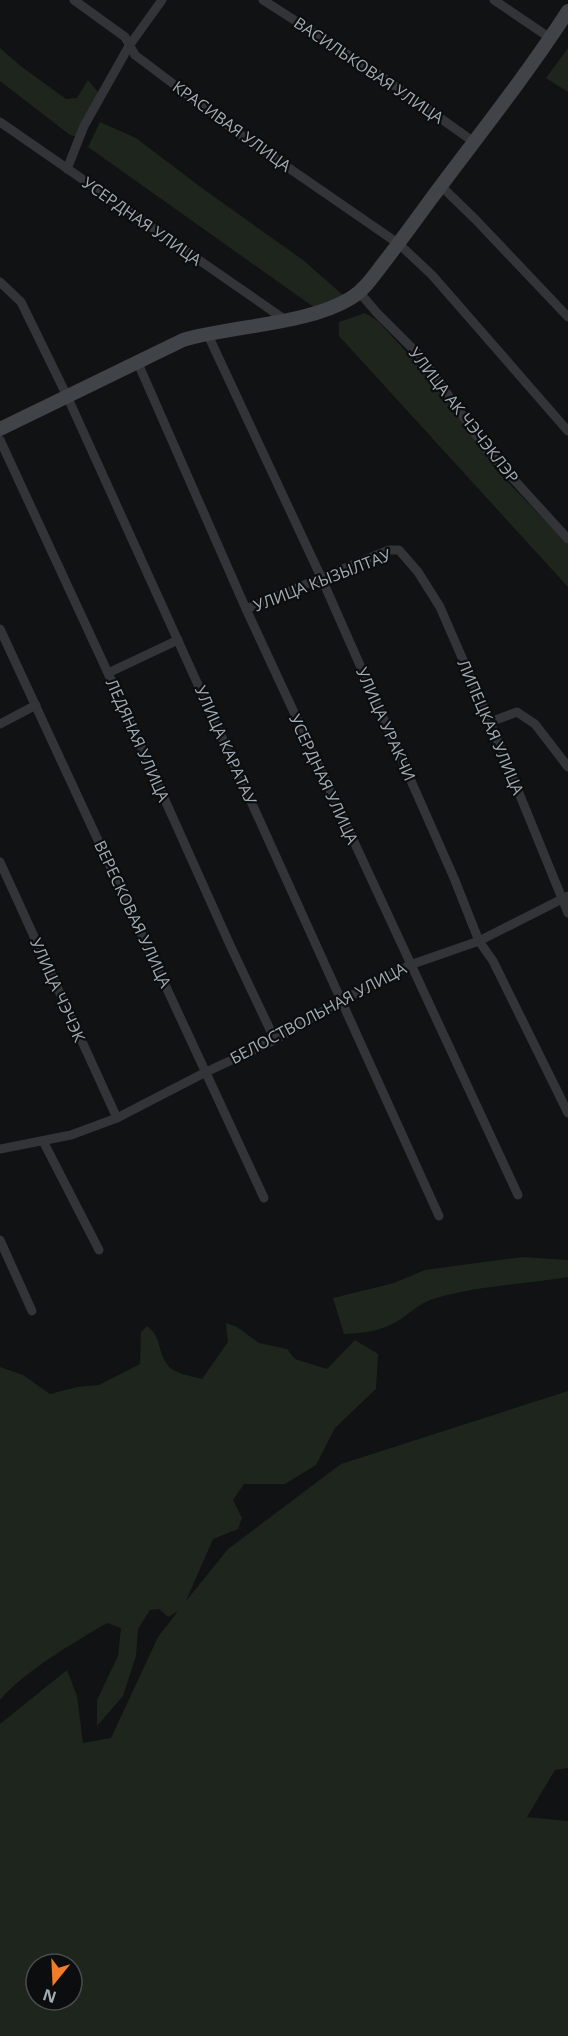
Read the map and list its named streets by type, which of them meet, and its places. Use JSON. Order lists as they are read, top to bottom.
{
  "streets": {
    "street": [
      "ВАСИЛЬКОВАЯ УЛИЦА",
      "КРАСИВАЯ УЛИЦА",
      "УСЕРДНАЯ УЛИЦА",
      "УЛИЦА АК ЧЭЧЭКЛЭР",
      "УЛИЦА КЫЗЫЛТАУ",
      "УЛИЦА УРАКЧИ",
      "ЛИПЕЦКАЯ УЛИЦА",
      "ЛЕДЯНАЯ УЛИЦА",
      "УЛИЦА КАРАТАУ",
      "ВЕРЕСКОВАЯ УЛИЦА",
      "УЛИЦА ЧЭЧЭК",
      "БЕЛОСТВОЛЬНАЯ УЛИЦА"
    ]
  },
  "crossings": [
    ["УСЕРДНАЯ УЛИЦА", "УЛИЦА КЫЗЫЛТАУ"],
    ["УСЕРДНАЯ УЛИЦА", "БЕЛОСТВОЛЬНАЯ УЛИЦА"],
    ["УЛИЦА КЫЗЫЛТАУ", "УЛИЦА УРАКЧИ"],
    ["УЛИЦА КЫЗЫЛТАУ", "ЛИПЕЦКАЯ УЛИЦА"],
    ["УЛИЦА УРАКЧИ", "БЕЛОСТВОЛЬНАЯ УЛИЦА"],
    ["ЛИПЕЦКАЯ УЛИЦА", "БЕЛОСТВОЛЬНАЯ УЛИЦА"],
    ["ЛЕДЯНАЯ УЛИЦА", "БЕЛОСТВОЛЬНАЯ УЛИЦА"],
    ["УЛИЦА КАРАТАУ", "БЕЛОСТВОЛЬНАЯ УЛИЦА"],
    ["ВЕРЕСКОВАЯ УЛИЦА", "БЕЛОСТВОЛЬНАЯ УЛИЦА"],
    ["УЛИЦА ЧЭЧЭК", "БЕЛОСТВОЛЬНАЯ УЛИЦА"]
  ],
  "north": "bottom"
}
